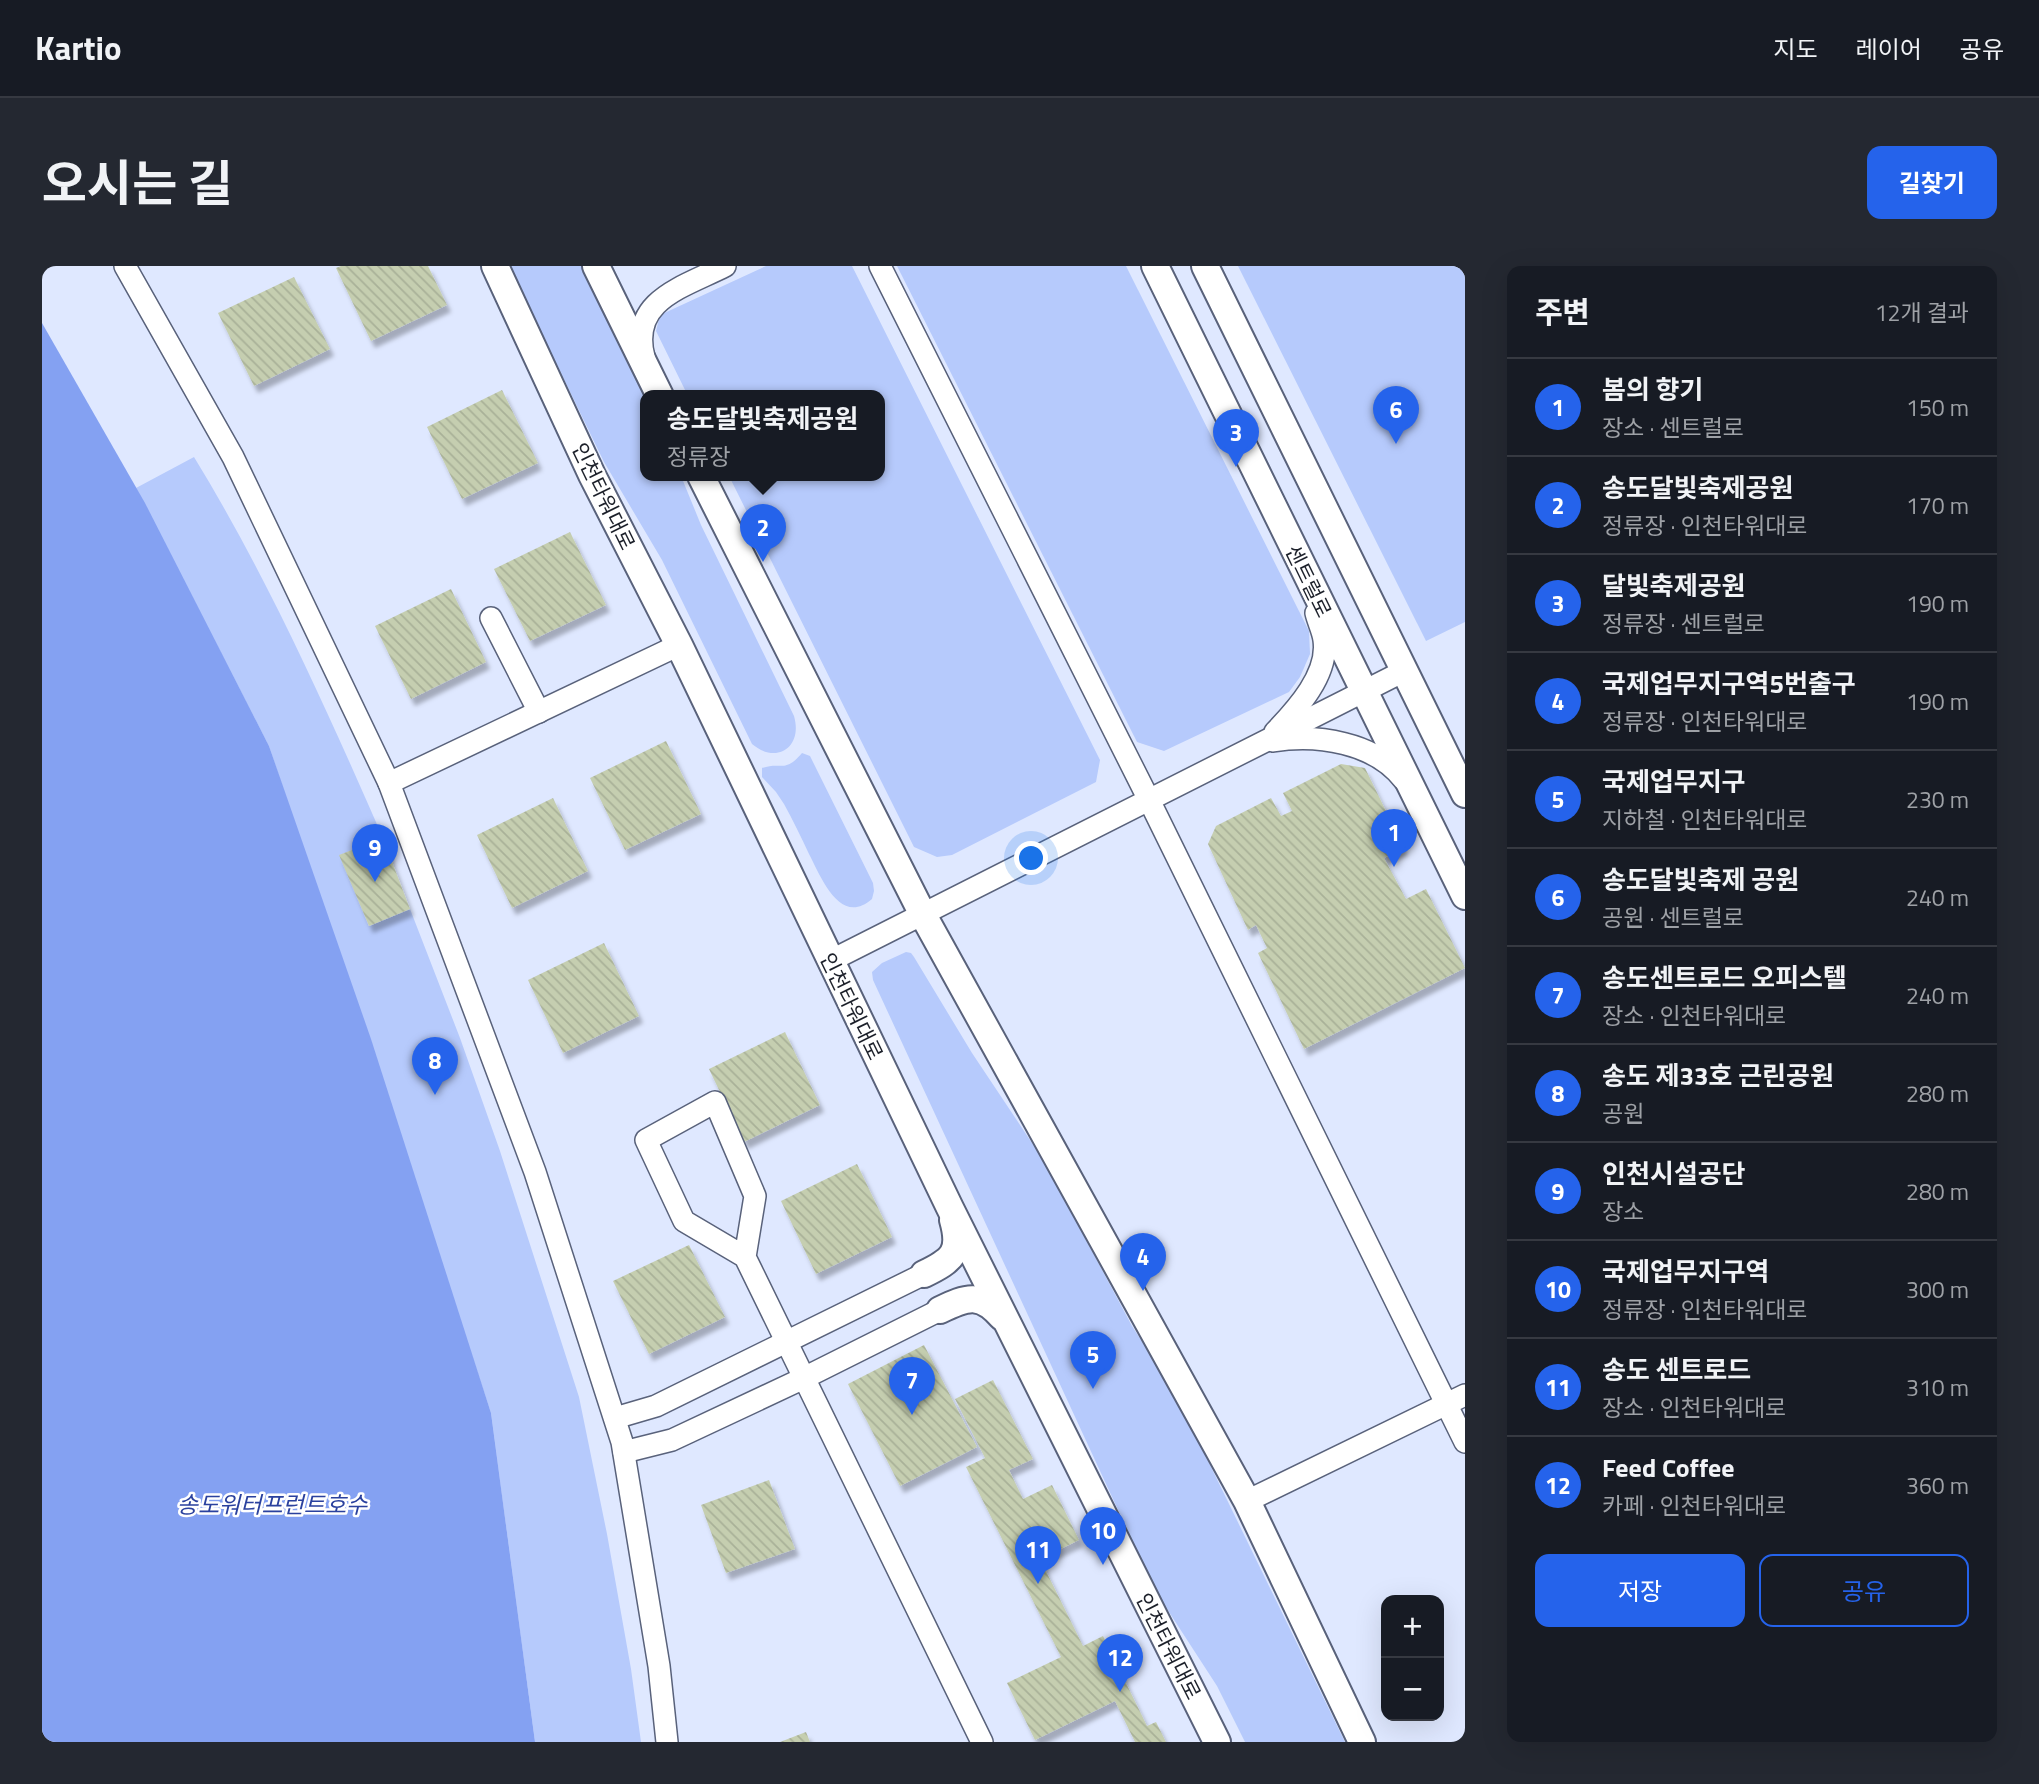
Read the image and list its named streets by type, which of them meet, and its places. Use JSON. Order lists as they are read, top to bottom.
{
  "streets": {
    "main road": ["인천타워대로", "센트럴로"]
  },
  "water": ["송도워터프런트호수"],
  "page": {
    "header": "Kartio",
    "nav": ["지도", "레이어", "공유"],
    "title": "오시는 길",
    "buttons": [
      "길찾기",
      ["저장", "공유"]
    ],
    "heading": ["주변", "12개 결과"],
    "list": [
      {
        "mark": "1",
        "name": "봄의 향기",
        "note": "장소 · 센트럴로",
        "value": "150 m"
      },
      {
        "mark": "2",
        "name": "송도달빛축제공원",
        "note": "정류장 · 인천타워대로",
        "value": "170 m"
      },
      {
        "mark": "3",
        "name": "달빛축제공원",
        "note": "정류장 · 센트럴로",
        "value": "190 m"
      },
      {
        "mark": "4",
        "name": "국제업무지구역5번출구",
        "note": "정류장 · 인천타워대로",
        "value": "190 m"
      },
      {
        "mark": "5",
        "name": "국제업무지구",
        "note": "지하철 · 인천타워대로",
        "value": "230 m"
      },
      {
        "mark": "6",
        "name": "송도달빛축제 공원",
        "note": "공원 · 센트럴로",
        "value": "240 m"
      },
      {
        "mark": "7",
        "name": "송도센트로드 오피스텔",
        "note": "장소 · 인천타워대로",
        "value": "240 m"
      },
      {
        "mark": "8",
        "name": "송도 제33호 근린공원",
        "note": "공원",
        "value": "280 m"
      },
      {
        "mark": "9",
        "name": "인천시설공단",
        "note": "장소",
        "value": "280 m"
      },
      {
        "mark": "10",
        "name": "국제업무지구역",
        "note": "정류장 · 인천타워대로",
        "value": "300 m"
      },
      {
        "mark": "11",
        "name": "송도 센트로드",
        "note": "장소 · 인천타워대로",
        "value": "310 m"
      },
      {
        "mark": "12",
        "name": "Feed Coffee",
        "note": "카페 · 인천타워대로",
        "value": "360 m"
      }
    ],
    "pins": [
      "6",
      "3",
      "2",
      "1",
      "9",
      "8",
      "4",
      "5",
      "7",
      "10",
      "11",
      "12"
    ],
    "popup": ["송도달빛축제공원", "정류장"],
    "map_buttons": ["+", "−"]
  }
}
